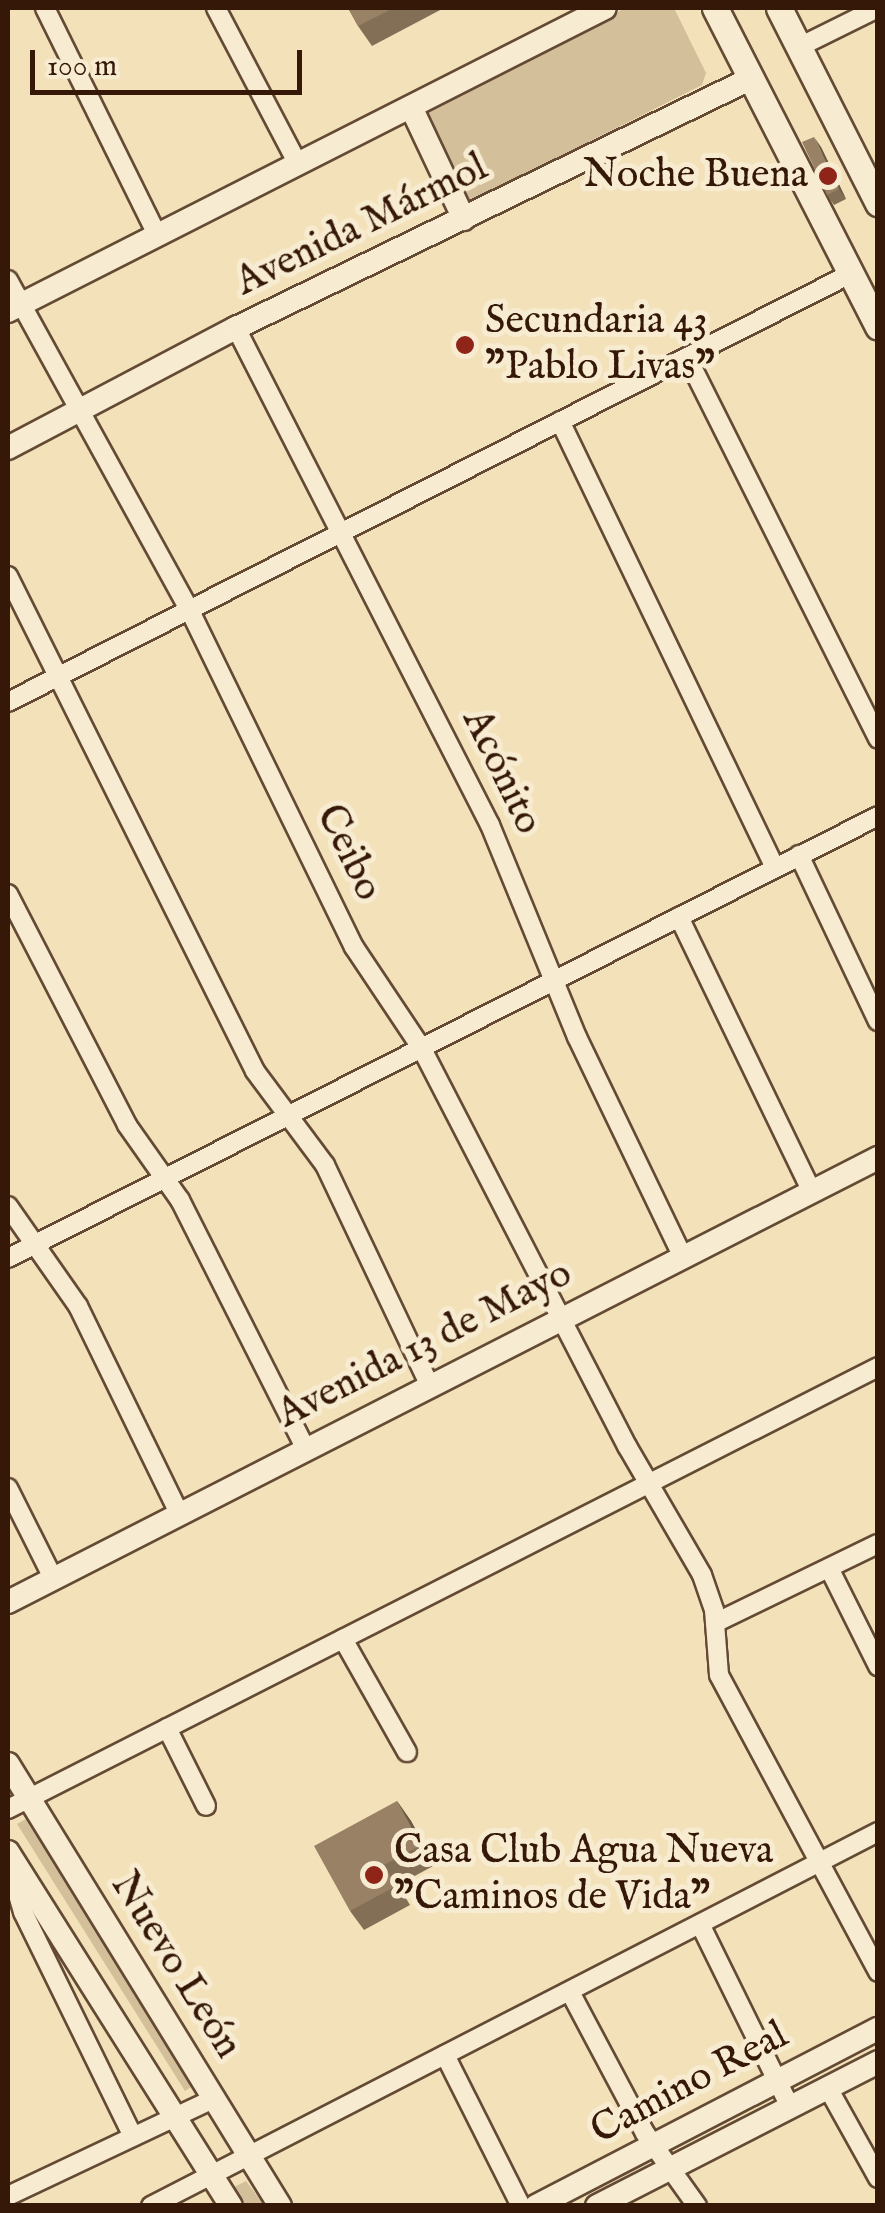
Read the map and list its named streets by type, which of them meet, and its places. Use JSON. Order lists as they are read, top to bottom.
{
  "streets": {
    "street": [
      "Avenida Mármol",
      "Acónito",
      "Ceibo",
      "Avenida 13 de Mayo",
      "Nuevo León",
      "Camino Real"
    ]
  },
  "crossings": [
    ["Avenida Mármol", "Acónito"],
    ["Avenida Mármol", "Ceibo"],
    ["Acónito", "Avenida 13 de Mayo"],
    ["Ceibo", "Avenida 13 de Mayo"]
  ],
  "places": ["Noche Buena", "Secundaria 43 \"Pablo Livas\"", "Casa Club Agua Nueva \"Caminos de Vida\""],
  "scale_bar": "100 m"
}
